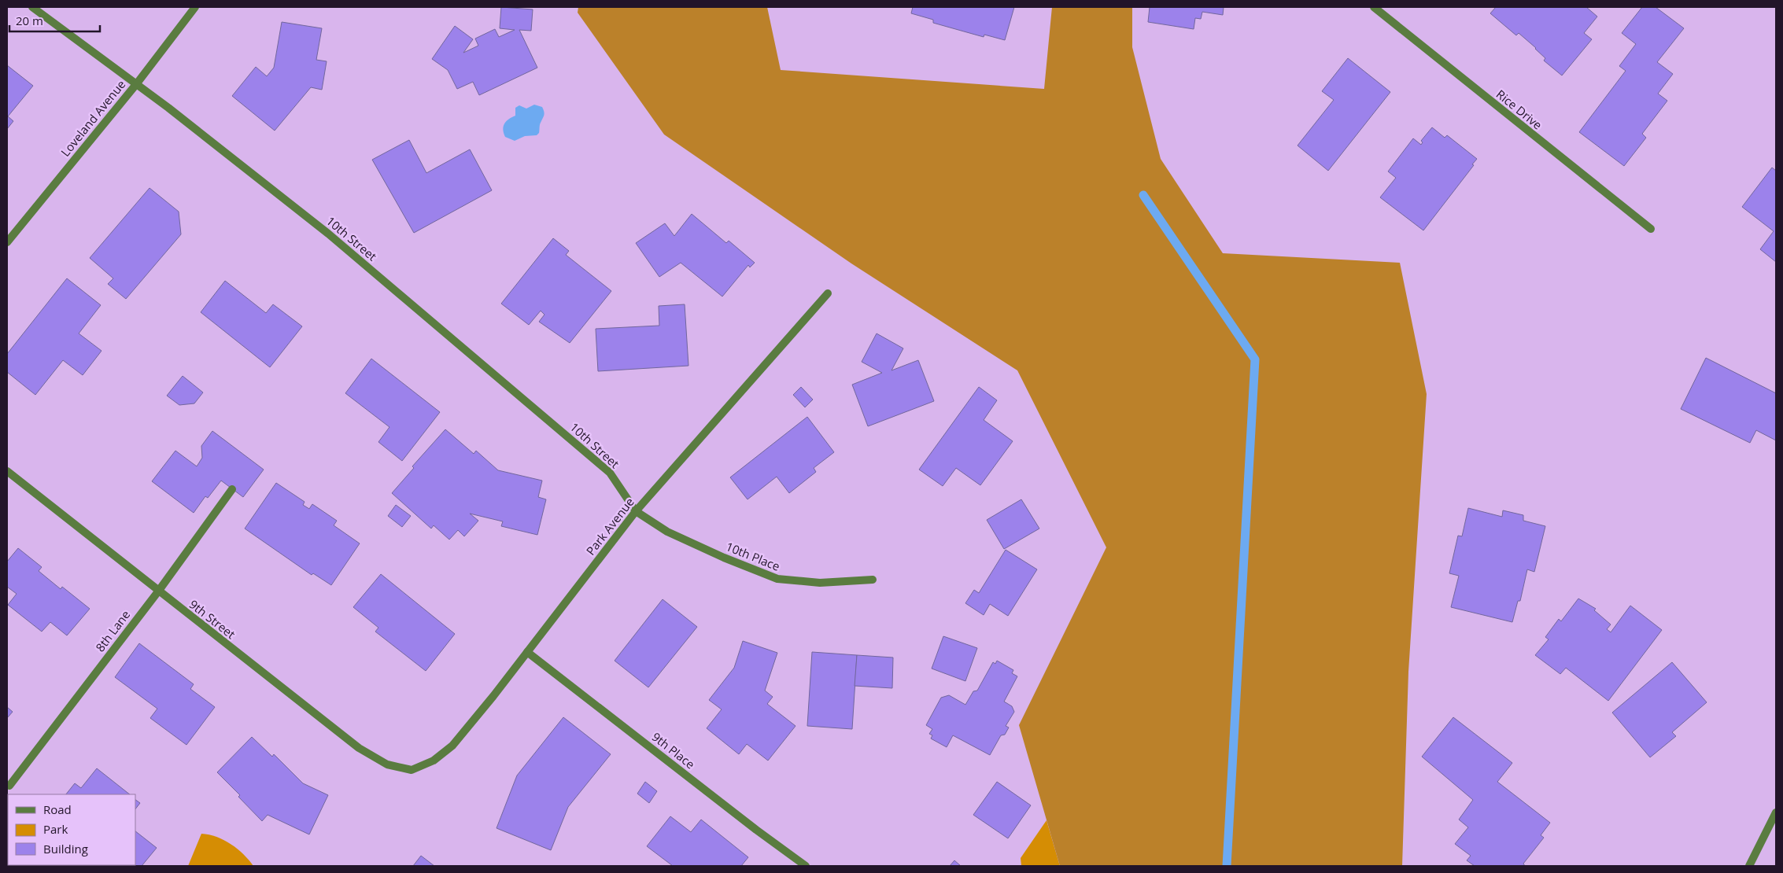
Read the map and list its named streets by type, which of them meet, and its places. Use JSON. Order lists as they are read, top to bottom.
{
  "streets": {
    "street": [
      "Rice Drive",
      "Loveland Avenue",
      "10th Street",
      "Park Avenue",
      "10th Place",
      "9th Street",
      "8th Lane",
      "9th Place"
    ]
  },
  "crossings": [
    ["Loveland Avenue", "10th Street"],
    ["10th Street", "Park Avenue"],
    ["10th Street", "10th Place"],
    ["Park Avenue", "10th Place"],
    ["Park Avenue", "9th Street"],
    ["Park Avenue", "9th Place"],
    ["9th Street", "8th Lane"]
  ],
  "legend": ["Road", "Park", "Building"],
  "scale_bar": "20 m"
}
